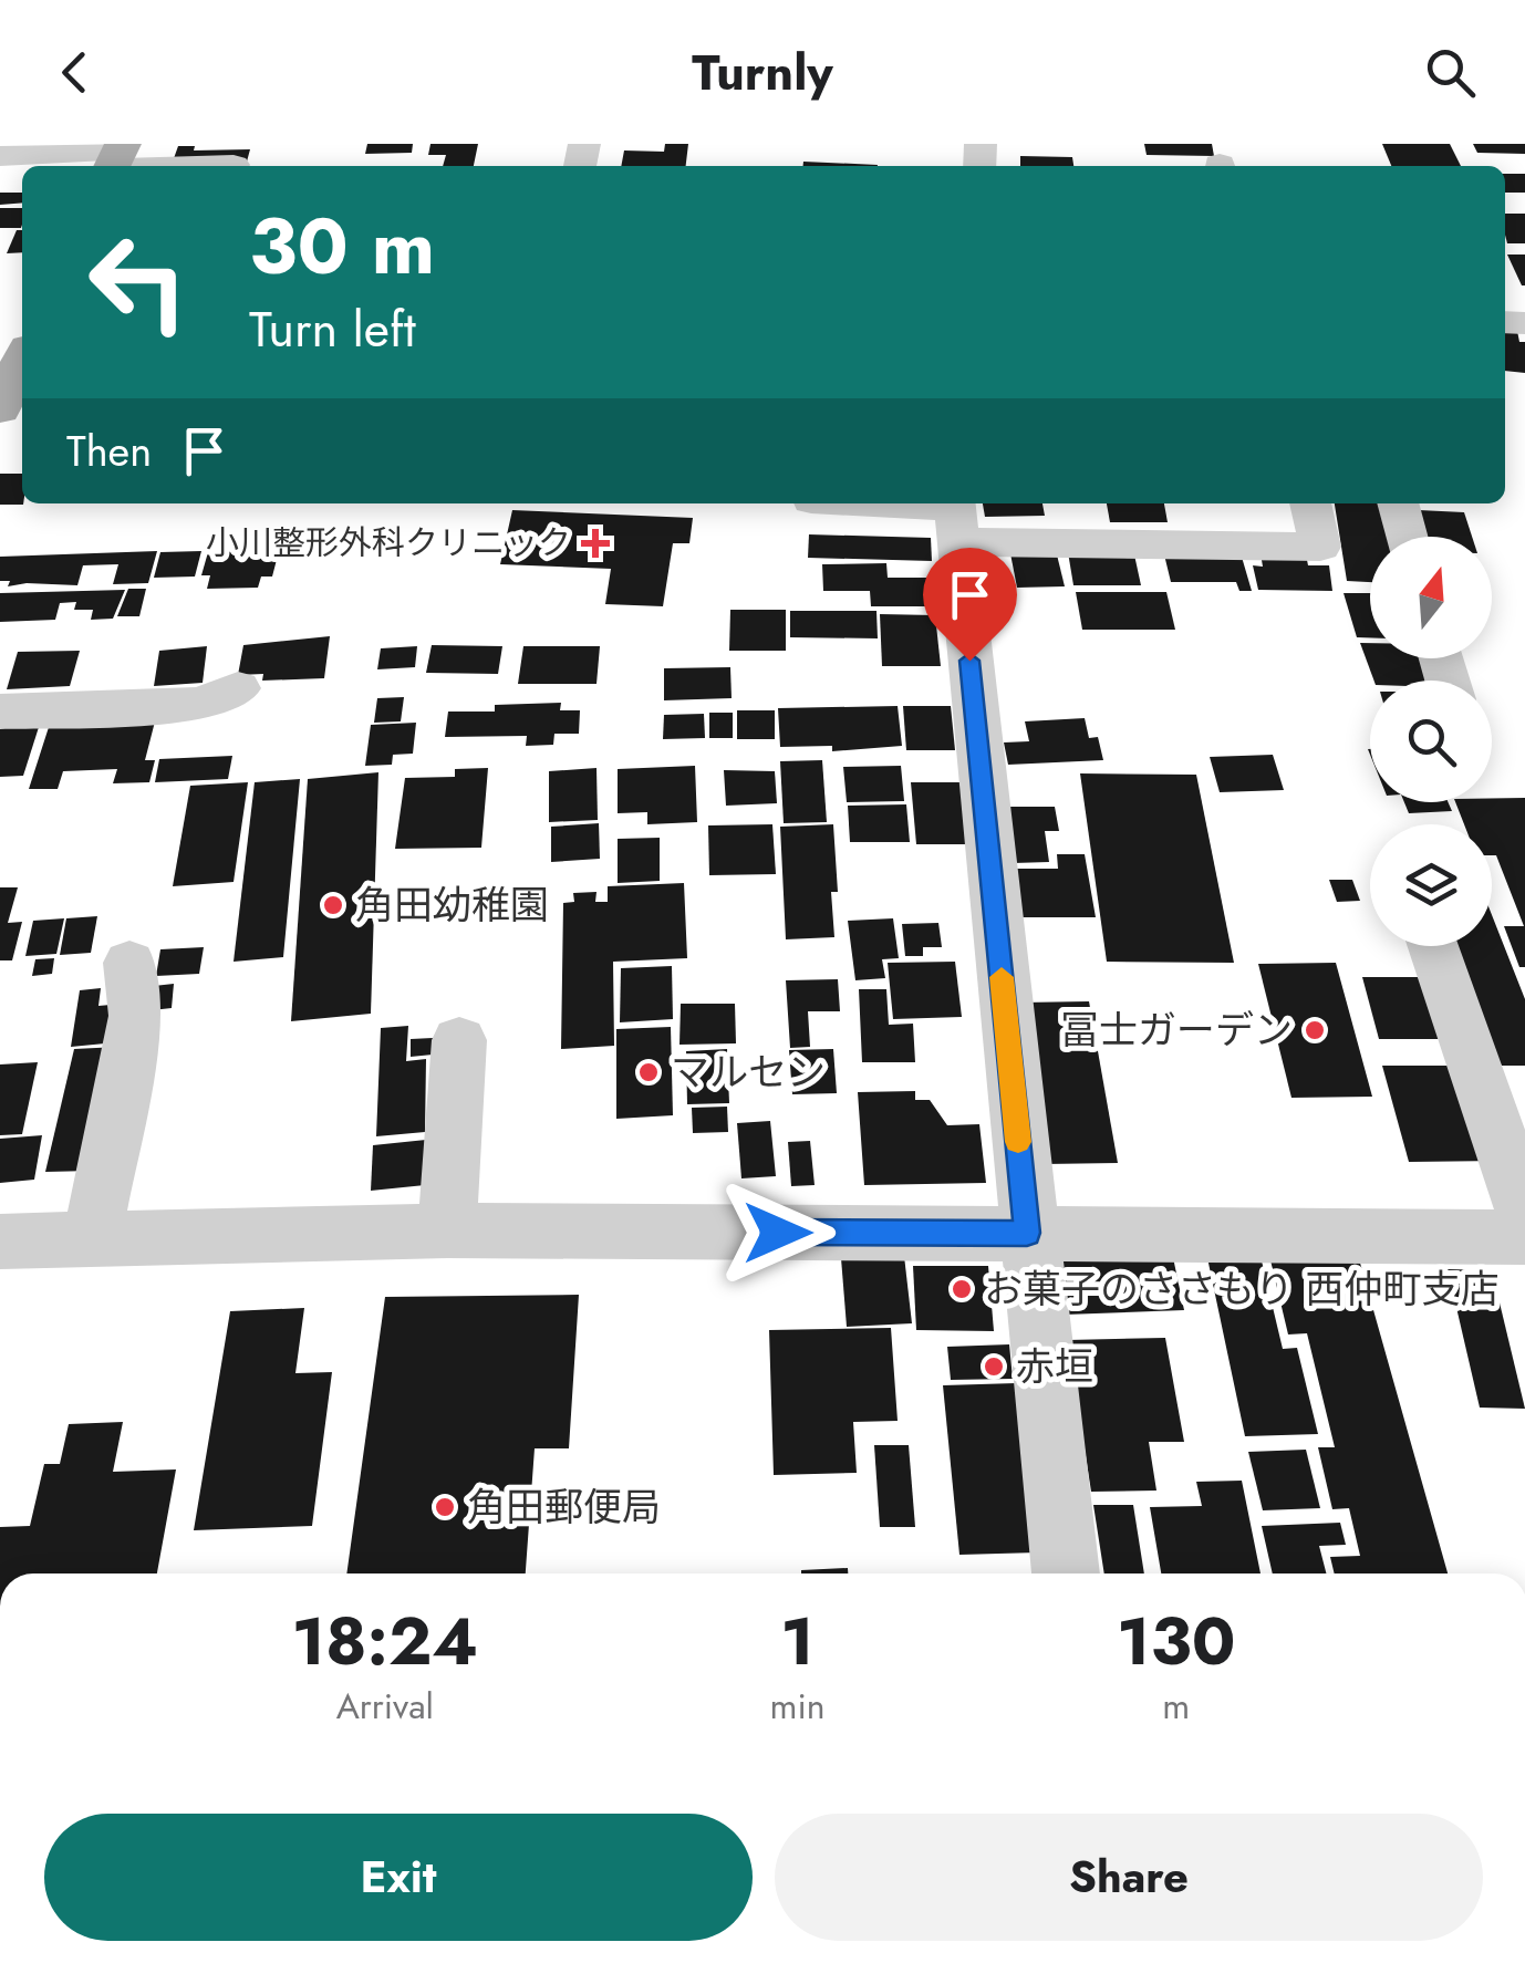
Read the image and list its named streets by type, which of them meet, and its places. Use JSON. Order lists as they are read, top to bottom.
{
  "places": {
    "health": ["小川整形外科クリニック"],
    "other": [
      "角田幼稚園",
      "冨士ガーデン",
      "マルセン",
      "お菓子のささもり 西仲町支店",
      "赤垣",
      "角田郵便局"
    ]
  },
  "north": "top",
  "page": {
    "header": "Turnly",
    "turn": ["30 m", "Turn left"],
    "then": "Then",
    "eta": [
      "18:24",
      "Arrival",
      "1",
      "min",
      "130",
      "m"
    ],
    "buttons": ["Exit", "Share"]
  }
}
